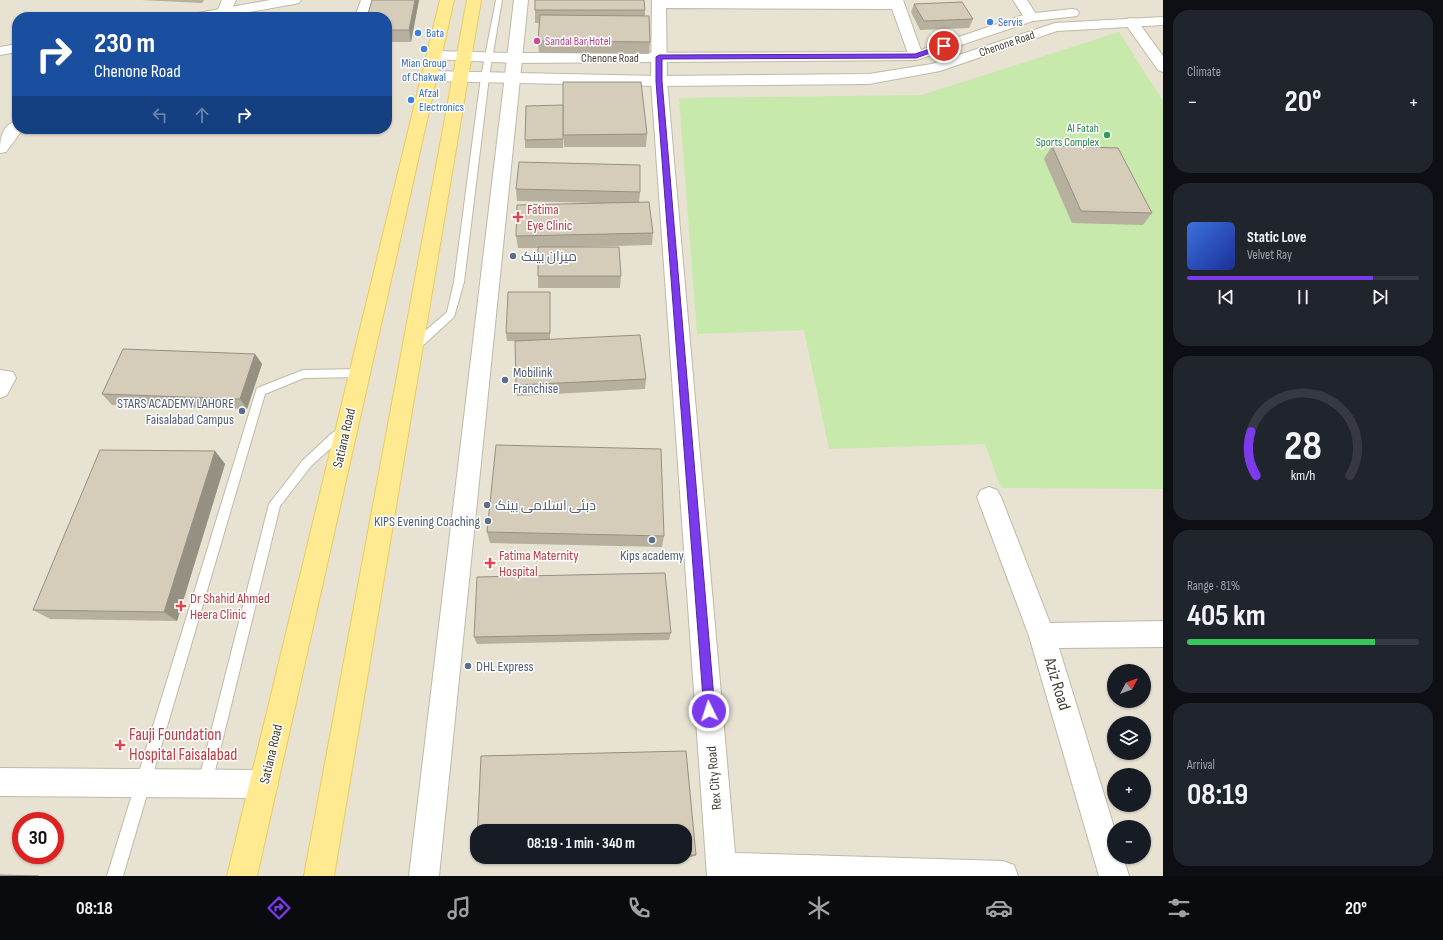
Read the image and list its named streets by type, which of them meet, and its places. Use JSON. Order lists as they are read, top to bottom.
{
  "streets": {
    "main road": ["Satiana Road"],
    "street": ["Chenone Road", "Aziz Road", "Rex City Road"]
  },
  "crossings": [
    ["Chenone Road", "Satiana Road"],
    ["Chenone Road", "Rex City Road"]
  ],
  "places": {
    "other": [
      "Servis",
      "Bata",
      "Sandal Bar Hotel",
      "Mian Group of Chakwal",
      "Afzal Electronics",
      "Al Fatah Sports Complex",
      "میزان بینک",
      "Mobilink Franchise",
      "STARS ACADEMY LAHORE Faisalabad Campus",
      "دبئی اسلامی بینک",
      "KIPS Evening Coaching",
      "Kips academy",
      "DHL Express"
    ],
    "health": [
      "Fatima Eye Clinic",
      "Fatima Maternity Hospital",
      "Dr Shahid Ahmed Heera Clinic",
      "Fauji Foundation Hospital Faisalabad"
    ]
  },
  "north": "top right",
  "page": {
    "tile": [
      "Climate",
      ["Range · 81%", "405 km"],
      ["Arrival", "08:19"]
    ],
    "turn": ["230 m", "Chenone Road"],
    "heat": ["−", "20°", "+"],
    "song": ["Static Love", "Velvet Ray"],
    "map_buttons": ["+", "−"],
    "limit": "30",
    "trip": "08:19 · 1 min · 340 m",
    "tabs": ["08:18", "20°"],
    "gauge": ["28", "km/h"]
  }
}
